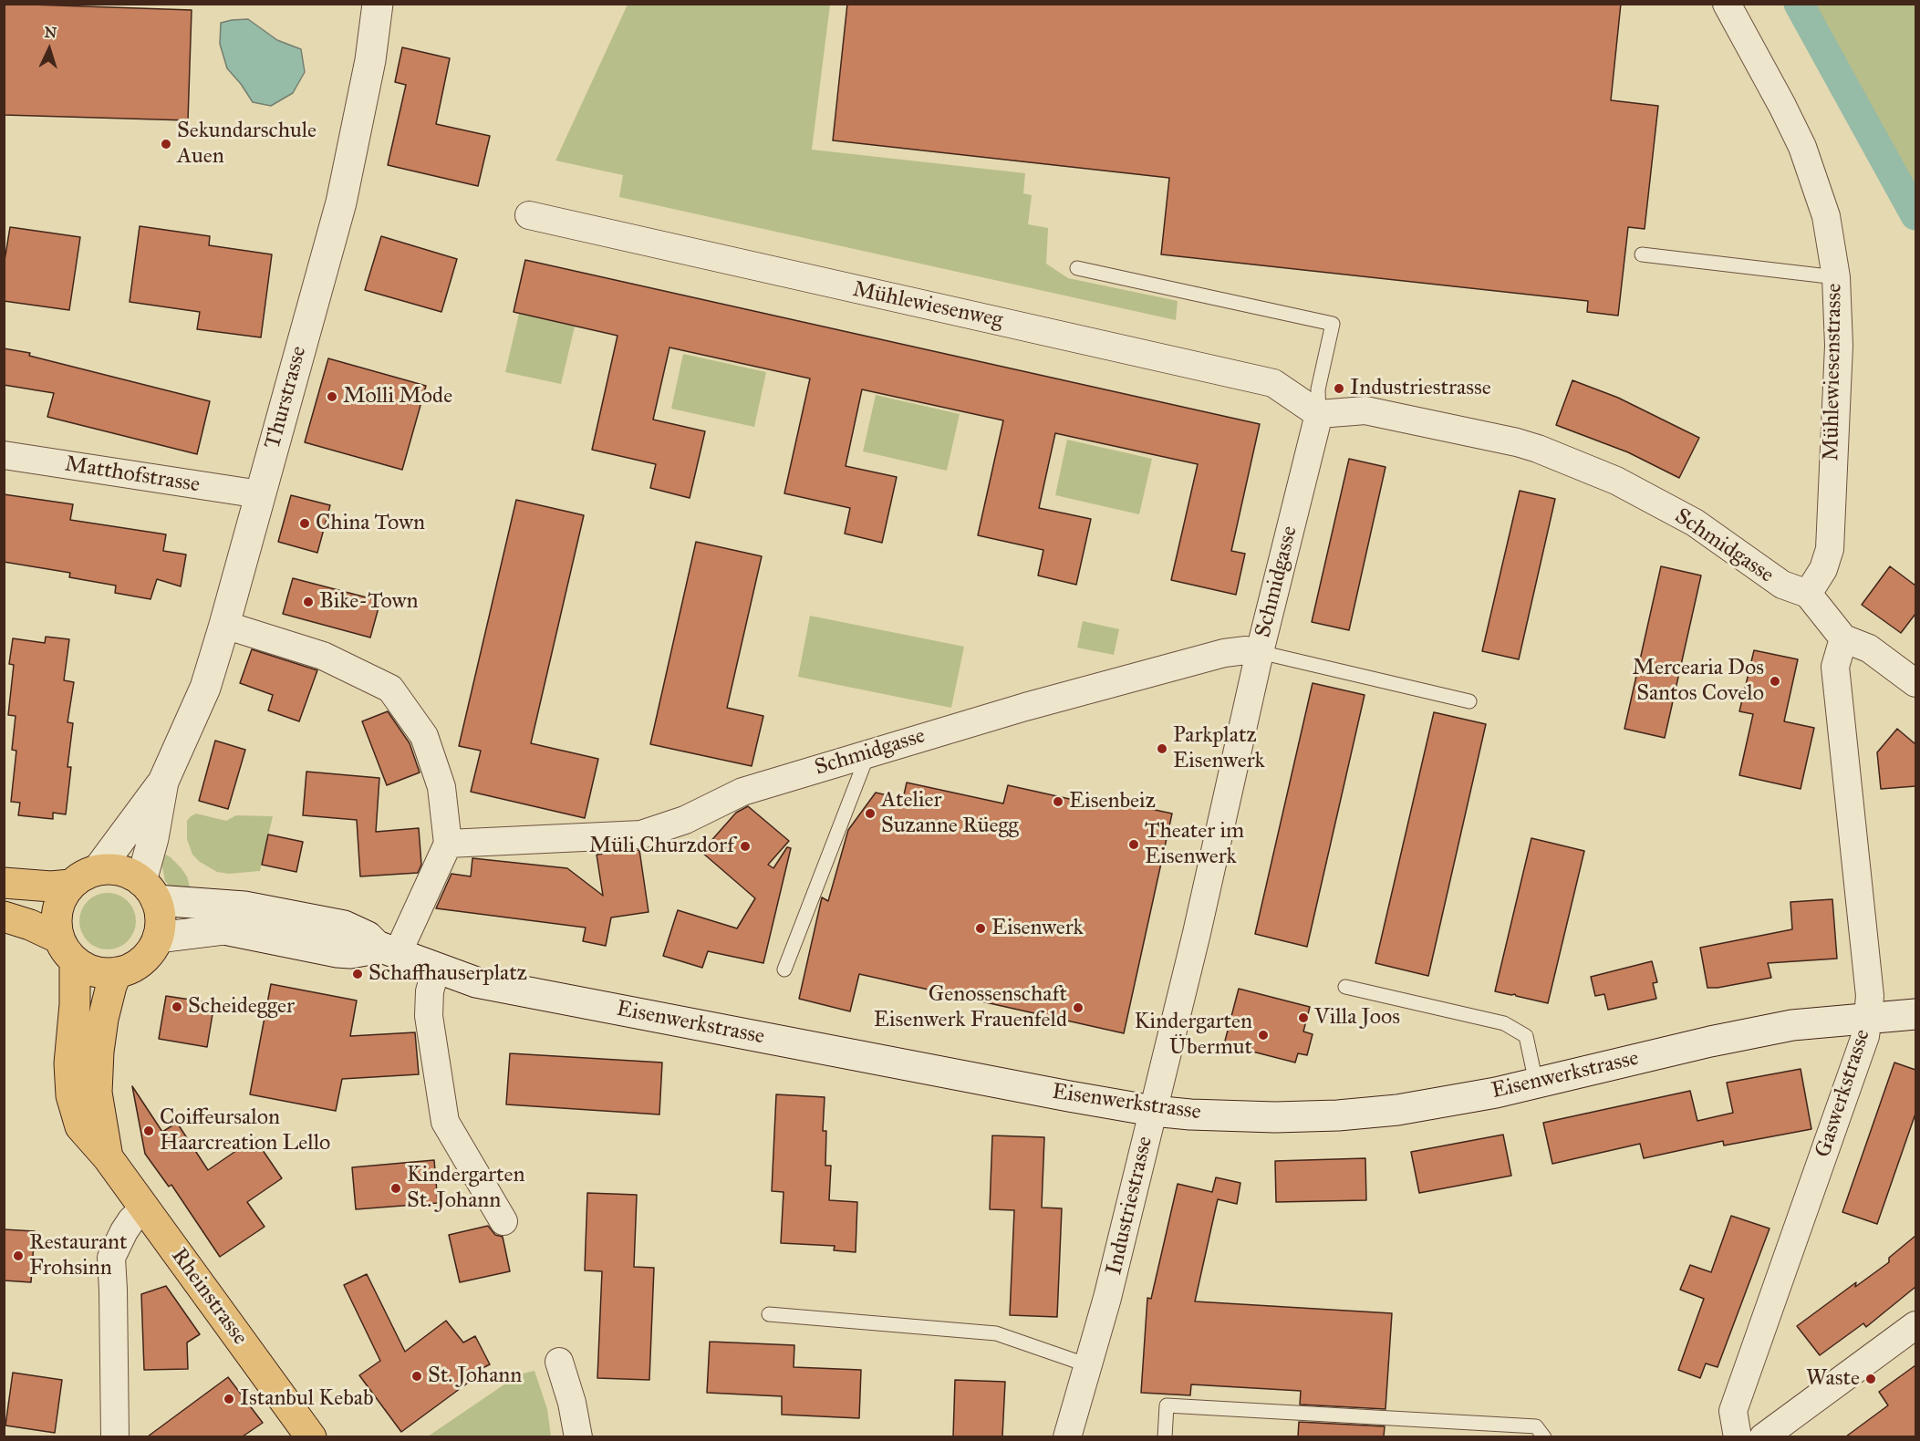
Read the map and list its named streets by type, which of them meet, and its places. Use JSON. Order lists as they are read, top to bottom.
{
  "streets": {
    "main road": ["Thurstrasse", "Eisenwerkstrasse", "Rheinstrasse"],
    "street": [
      "Mühlewiesenweg",
      "Mühlewiesenstrasse",
      "Matthofstrasse",
      "Schmidgasse",
      "Gaswerkstrasse",
      "Industriestrasse"
    ]
  },
  "crossings": [
    ["Mühlewiesenweg", "Schmidgasse"],
    ["Mühlewiesenstrasse", "Schmidgasse"],
    ["Thurstrasse", "Matthofstrasse"],
    ["Thurstrasse", "Eisenwerkstrasse"],
    ["Thurstrasse", "Rheinstrasse"],
    ["Schmidgasse", "Industriestrasse"],
    ["Eisenwerkstrasse", "Gaswerkstrasse"],
    ["Eisenwerkstrasse", "Industriestrasse"],
    ["Eisenwerkstrasse", "Rheinstrasse"]
  ],
  "places": [
    "Sekundarschule Auen",
    "Industriestrasse",
    "Molli Mode",
    "China Town",
    "Bike-Town",
    "Mercearia Dos Santos Covelo",
    "Parkplatz Eisenwerk",
    "Eisenbeiz",
    "Atelier Suzanne Rüegg",
    "Theater im Eisenwerk",
    "Müli Churzdorf",
    "Eisenwerk",
    "Schaffhauserplatz",
    "Scheidegger",
    "Genossenschaft Eisenwerk Frauenfeld",
    "Villa Joos",
    "Kindergarten Übermut",
    "Coiffeursalon Haarcreation Lello",
    "Kindergarten St. Johann",
    "Restaurant Frohsinn",
    "St. Johann",
    "Waste",
    "Istanbul Kebab"
  ],
  "north": "top"
}
